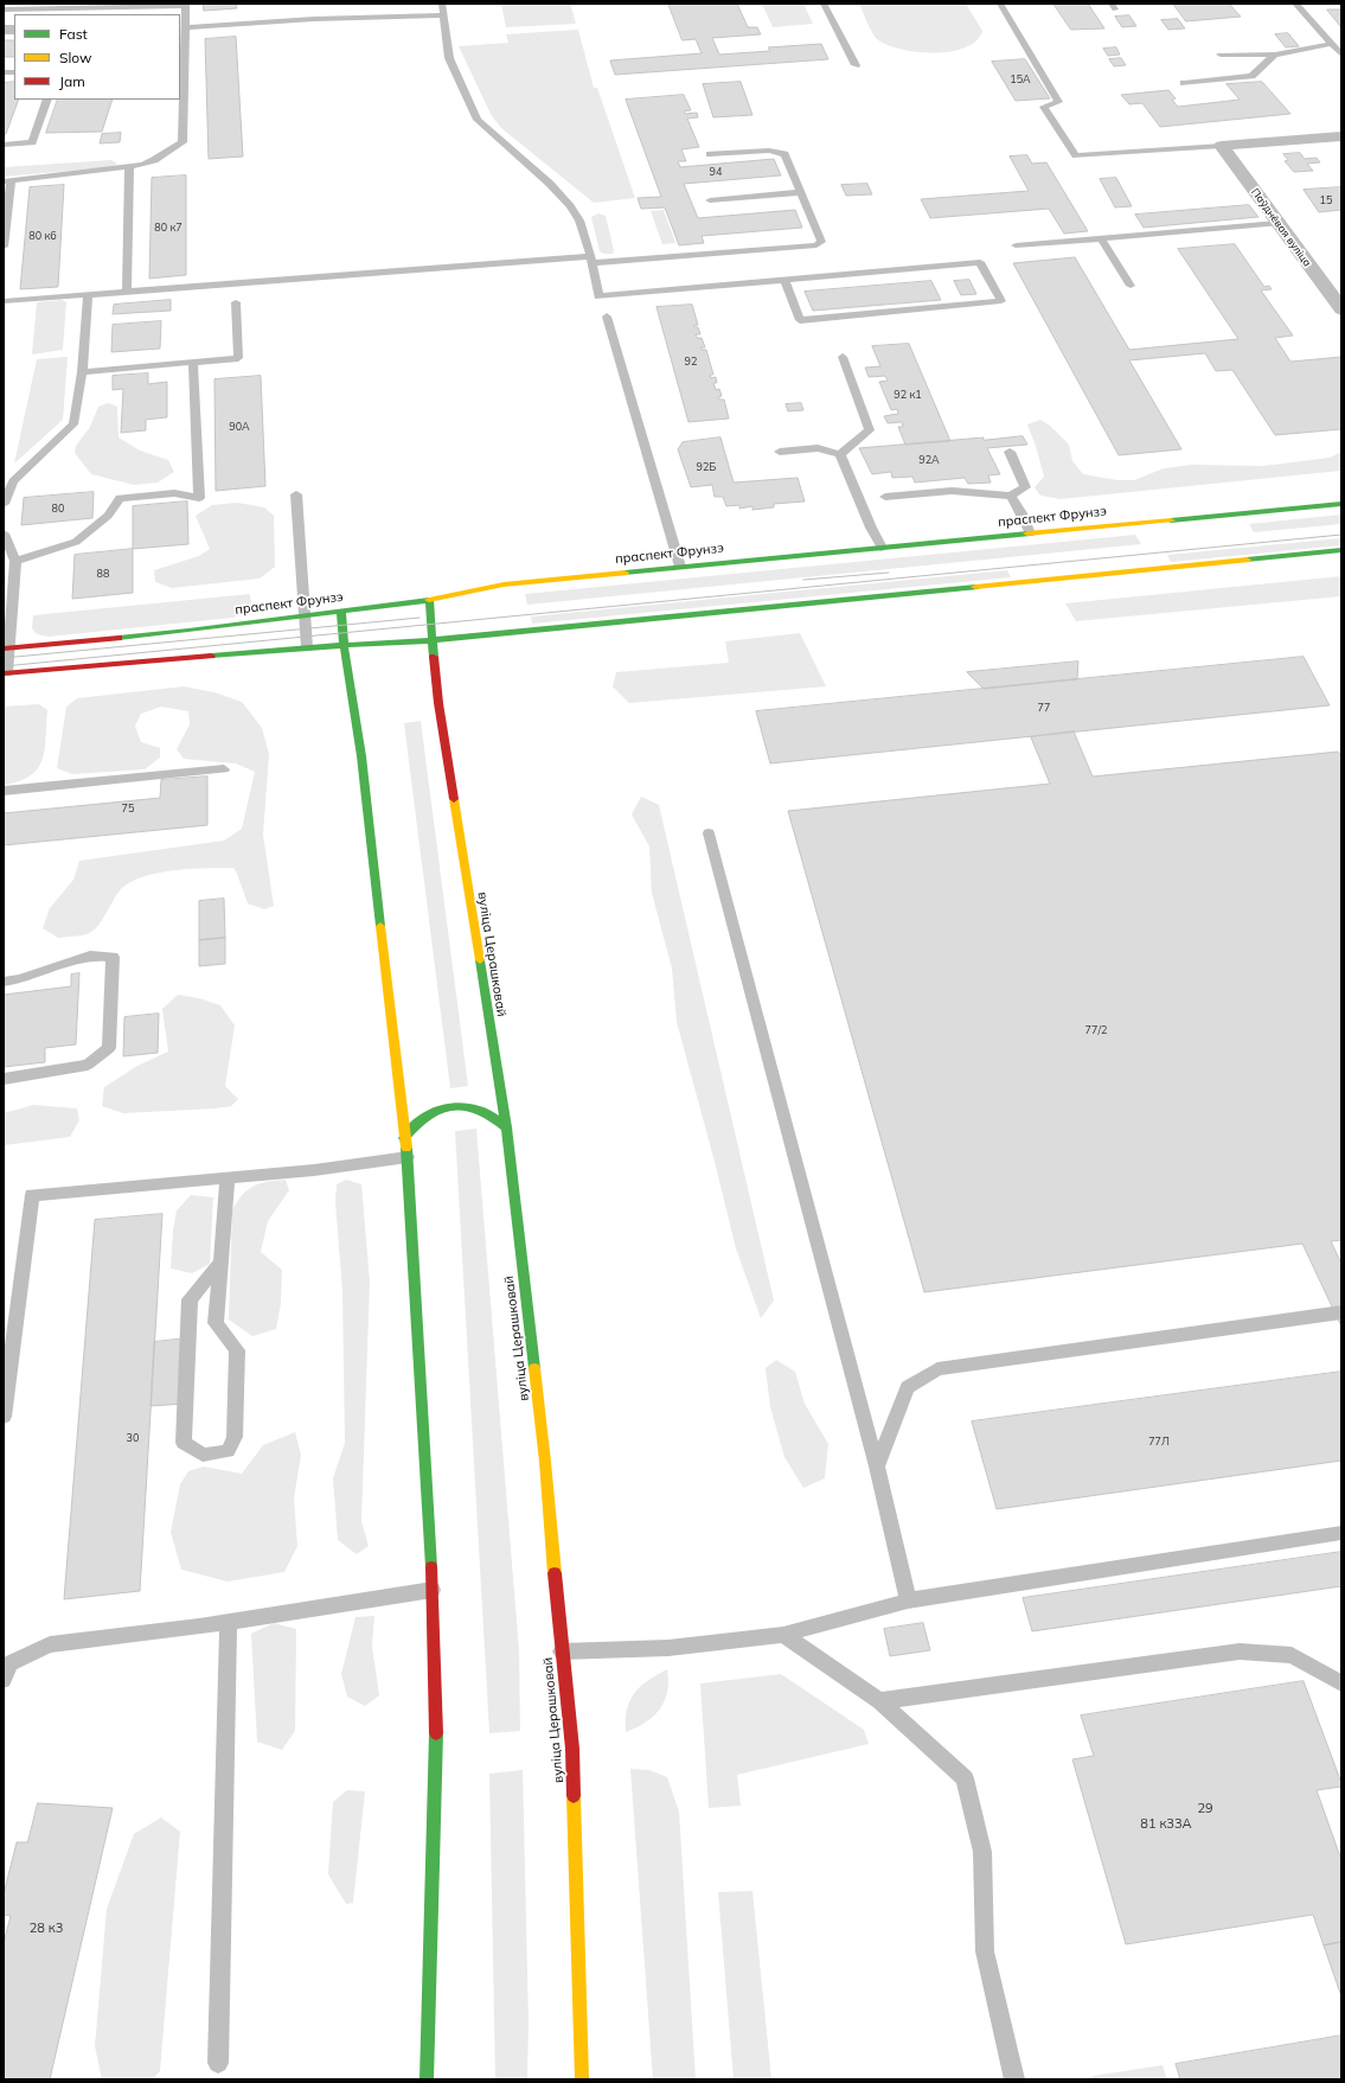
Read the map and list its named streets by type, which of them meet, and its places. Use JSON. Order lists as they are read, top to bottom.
{
  "streets": {
    "main road": ["праспект Фрунзэ", "вуліца Церашковай"],
    "street": ["Паўднёвая вуліца"]
  },
  "crossings": [
    ["праспект Фрунзэ", "вуліца Церашковай"]
  ],
  "house_numbers": [
    "15А",
    "94",
    "15",
    "80 к7",
    "80 к6",
    "92",
    "92 к1",
    "90А",
    "92А",
    "92Б",
    "80",
    "88",
    "77",
    "75",
    "77/2",
    "30",
    "77Л",
    "29",
    "81 к33А",
    "28 к3"
  ],
  "legend": ["Fast", "Slow", "Jam"]
}
